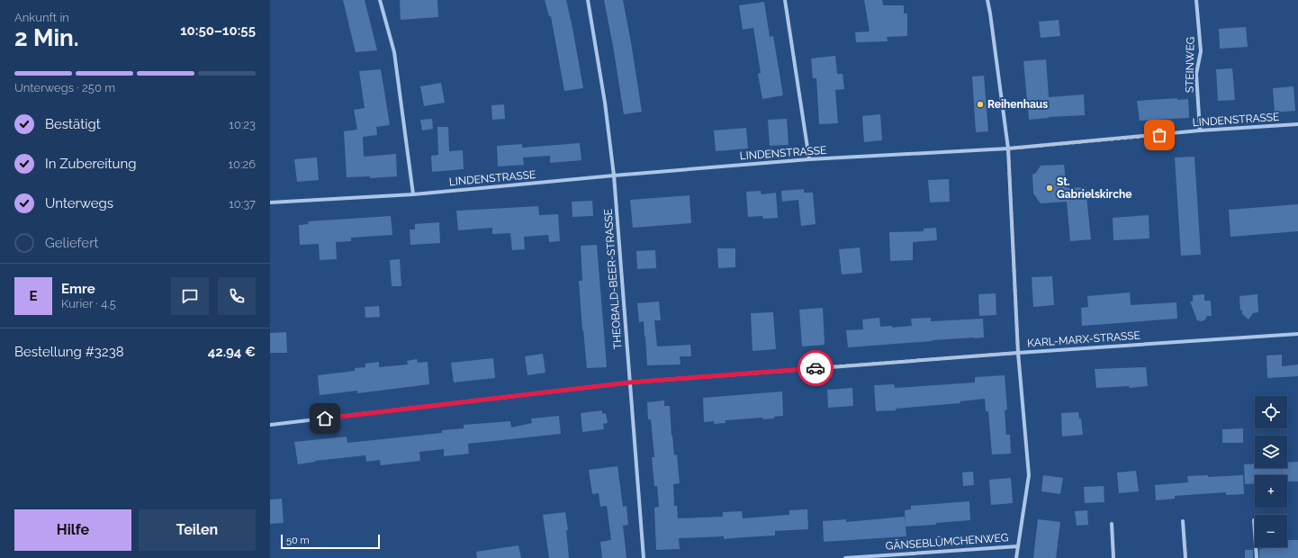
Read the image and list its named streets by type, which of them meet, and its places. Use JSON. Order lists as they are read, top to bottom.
{
  "streets": {
    "street": [
      "STEINWEG",
      "LINDENSTRASSE",
      "THEOBALD-BEER-STRASSE",
      "KARL-MARX-STRASSE",
      "GÄNSEBLÜMCHENWEG"
    ]
  },
  "crossings": [
    ["STEINWEG", "LINDENSTRASSE"],
    ["LINDENSTRASSE", "THEOBALD-BEER-STRASSE"],
    ["THEOBALD-BEER-STRASSE", "KARL-MARX-STRASSE"]
  ],
  "places": ["Reihenhaus", "St. Gabrielskirche"],
  "scale_bar": "50 m",
  "page": {
    "heading": ["2 Min.", "Ankunft in", "10:50–10:55"],
    "panel": [
      "Emre",
      "Kurier · 4.5",
      "Bestellung #3238",
      "42.94 €"
    ],
    "bar": "Unterwegs · 250 m",
    "list": [
      ["Bestätigt", "10:23"],
      ["In Zubereitung", "10:26"],
      ["Unterwegs", "10:37"],
      "Geliefert"
    ],
    "round": "E",
    "map_buttons": ["+", "−"],
    "buttons": ["Hilfe", "Teilen"],
    "scale": "50 m"
  }
}
